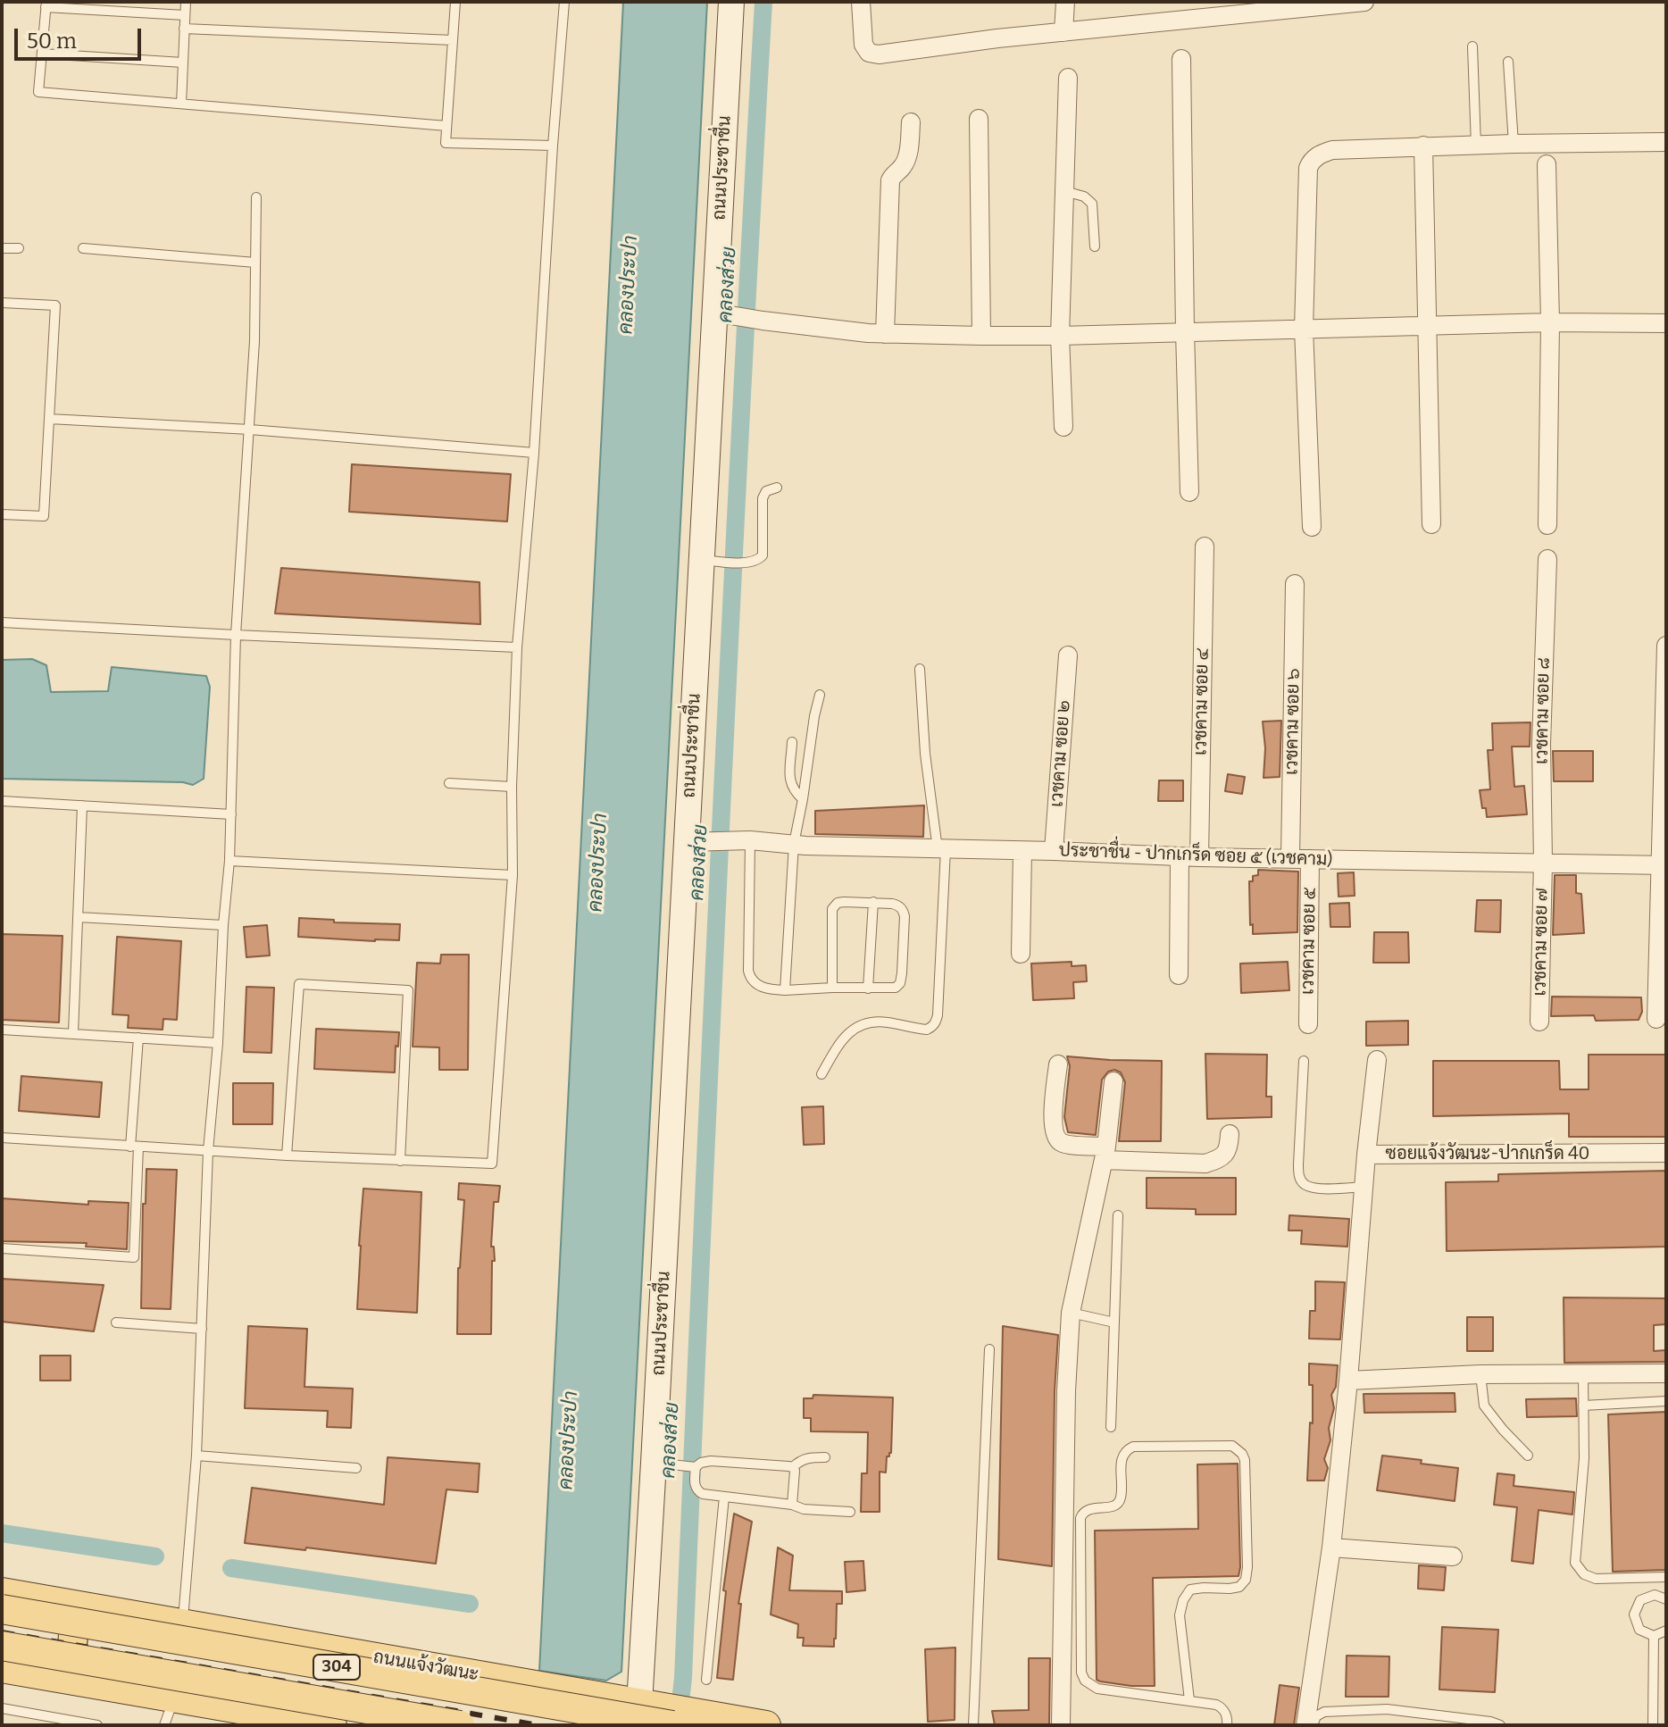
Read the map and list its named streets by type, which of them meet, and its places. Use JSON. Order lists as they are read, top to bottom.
{
  "streets": {
    "main road": ["ถนนประชาชื่น", "ถนนแจ้งวัฒนะ", "304"],
    "street": [
      "เวชคาม ซอย ๔",
      "เวชคาม ซอย ๘",
      "เวชคาม ซอย ๖",
      "เวชคาม ซอย ๒",
      "ประชาชื่น - ปากเกร็ด ซอย ๕ (เวชคาม)",
      "เวชคาม ซอย ๕",
      "เวชคาม ซอย ๗",
      "ซอยแจ้งวัฒนะ-ปากเกร็ด 40"
    ]
  },
  "crossings": [
    ["ถนนประชาชื่น", "ประชาชื่น - ปากเกร็ด ซอย ๕ (เวชคาม)"],
    ["ถนนประชาชื่น", "ถนนแจ้งวัฒนะ"],
    ["เวชคาม ซอย ๔", "ประชาชื่น - ปากเกร็ด ซอย ๕ (เวชคาม)"],
    ["เวชคาม ซอย ๘", "ประชาชื่น - ปากเกร็ด ซอย ๕ (เวชคาม)"],
    ["เวชคาม ซอย ๘", "เวชคาม ซอย ๗"],
    ["เวชคาม ซอย ๖", "ประชาชื่น - ปากเกร็ด ซอย ๕ (เวชคาม)"],
    ["เวชคาม ซอย ๒", "ประชาชื่น - ปากเกร็ด ซอย ๕ (เวชคาม)"],
    ["ประชาชื่น - ปากเกร็ด ซอย ๕ (เวชคาม)", "เวชคาม ซอย ๕"],
    ["ประชาชื่น - ปากเกร็ด ซอย ๕ (เวชคาม)", "เวชคาม ซอย ๗"]
  ],
  "water": ["คลองประปา", "คลองส่วย"],
  "scale_bar": "50 m"
}
